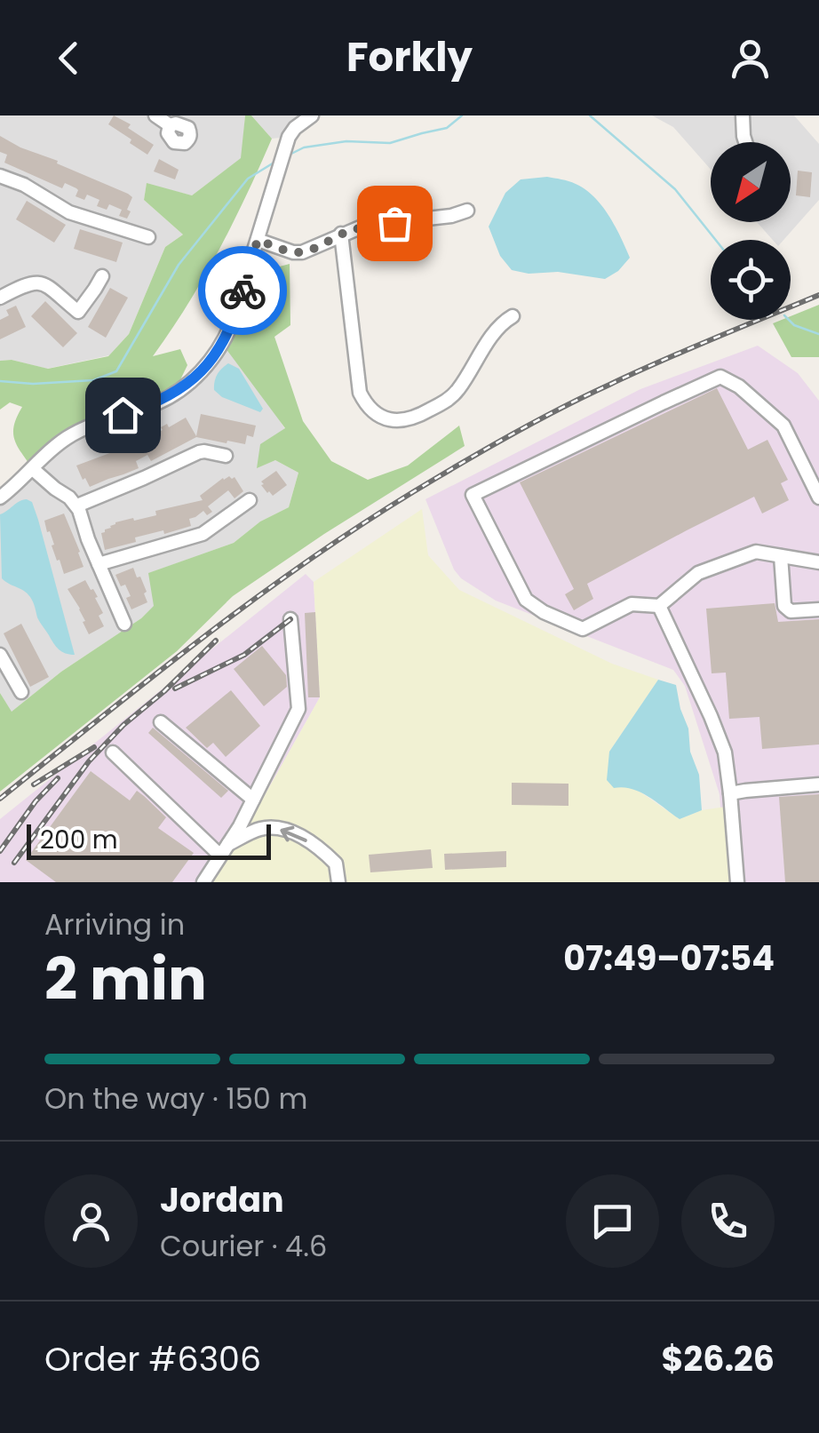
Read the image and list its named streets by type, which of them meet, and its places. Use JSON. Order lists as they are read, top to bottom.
{
  "scale_bar": "200 m",
  "north": "bottom left",
  "page": {
    "header": "Forkly",
    "scale": "200 m",
    "heading": ["2 min", "Arriving in", "07:49–07:54"],
    "panel": [
      "Jordan",
      "Courier · 4.6",
      "Order #6306",
      "$26.26"
    ],
    "bar": "On the way · 150 m"
  }
}
